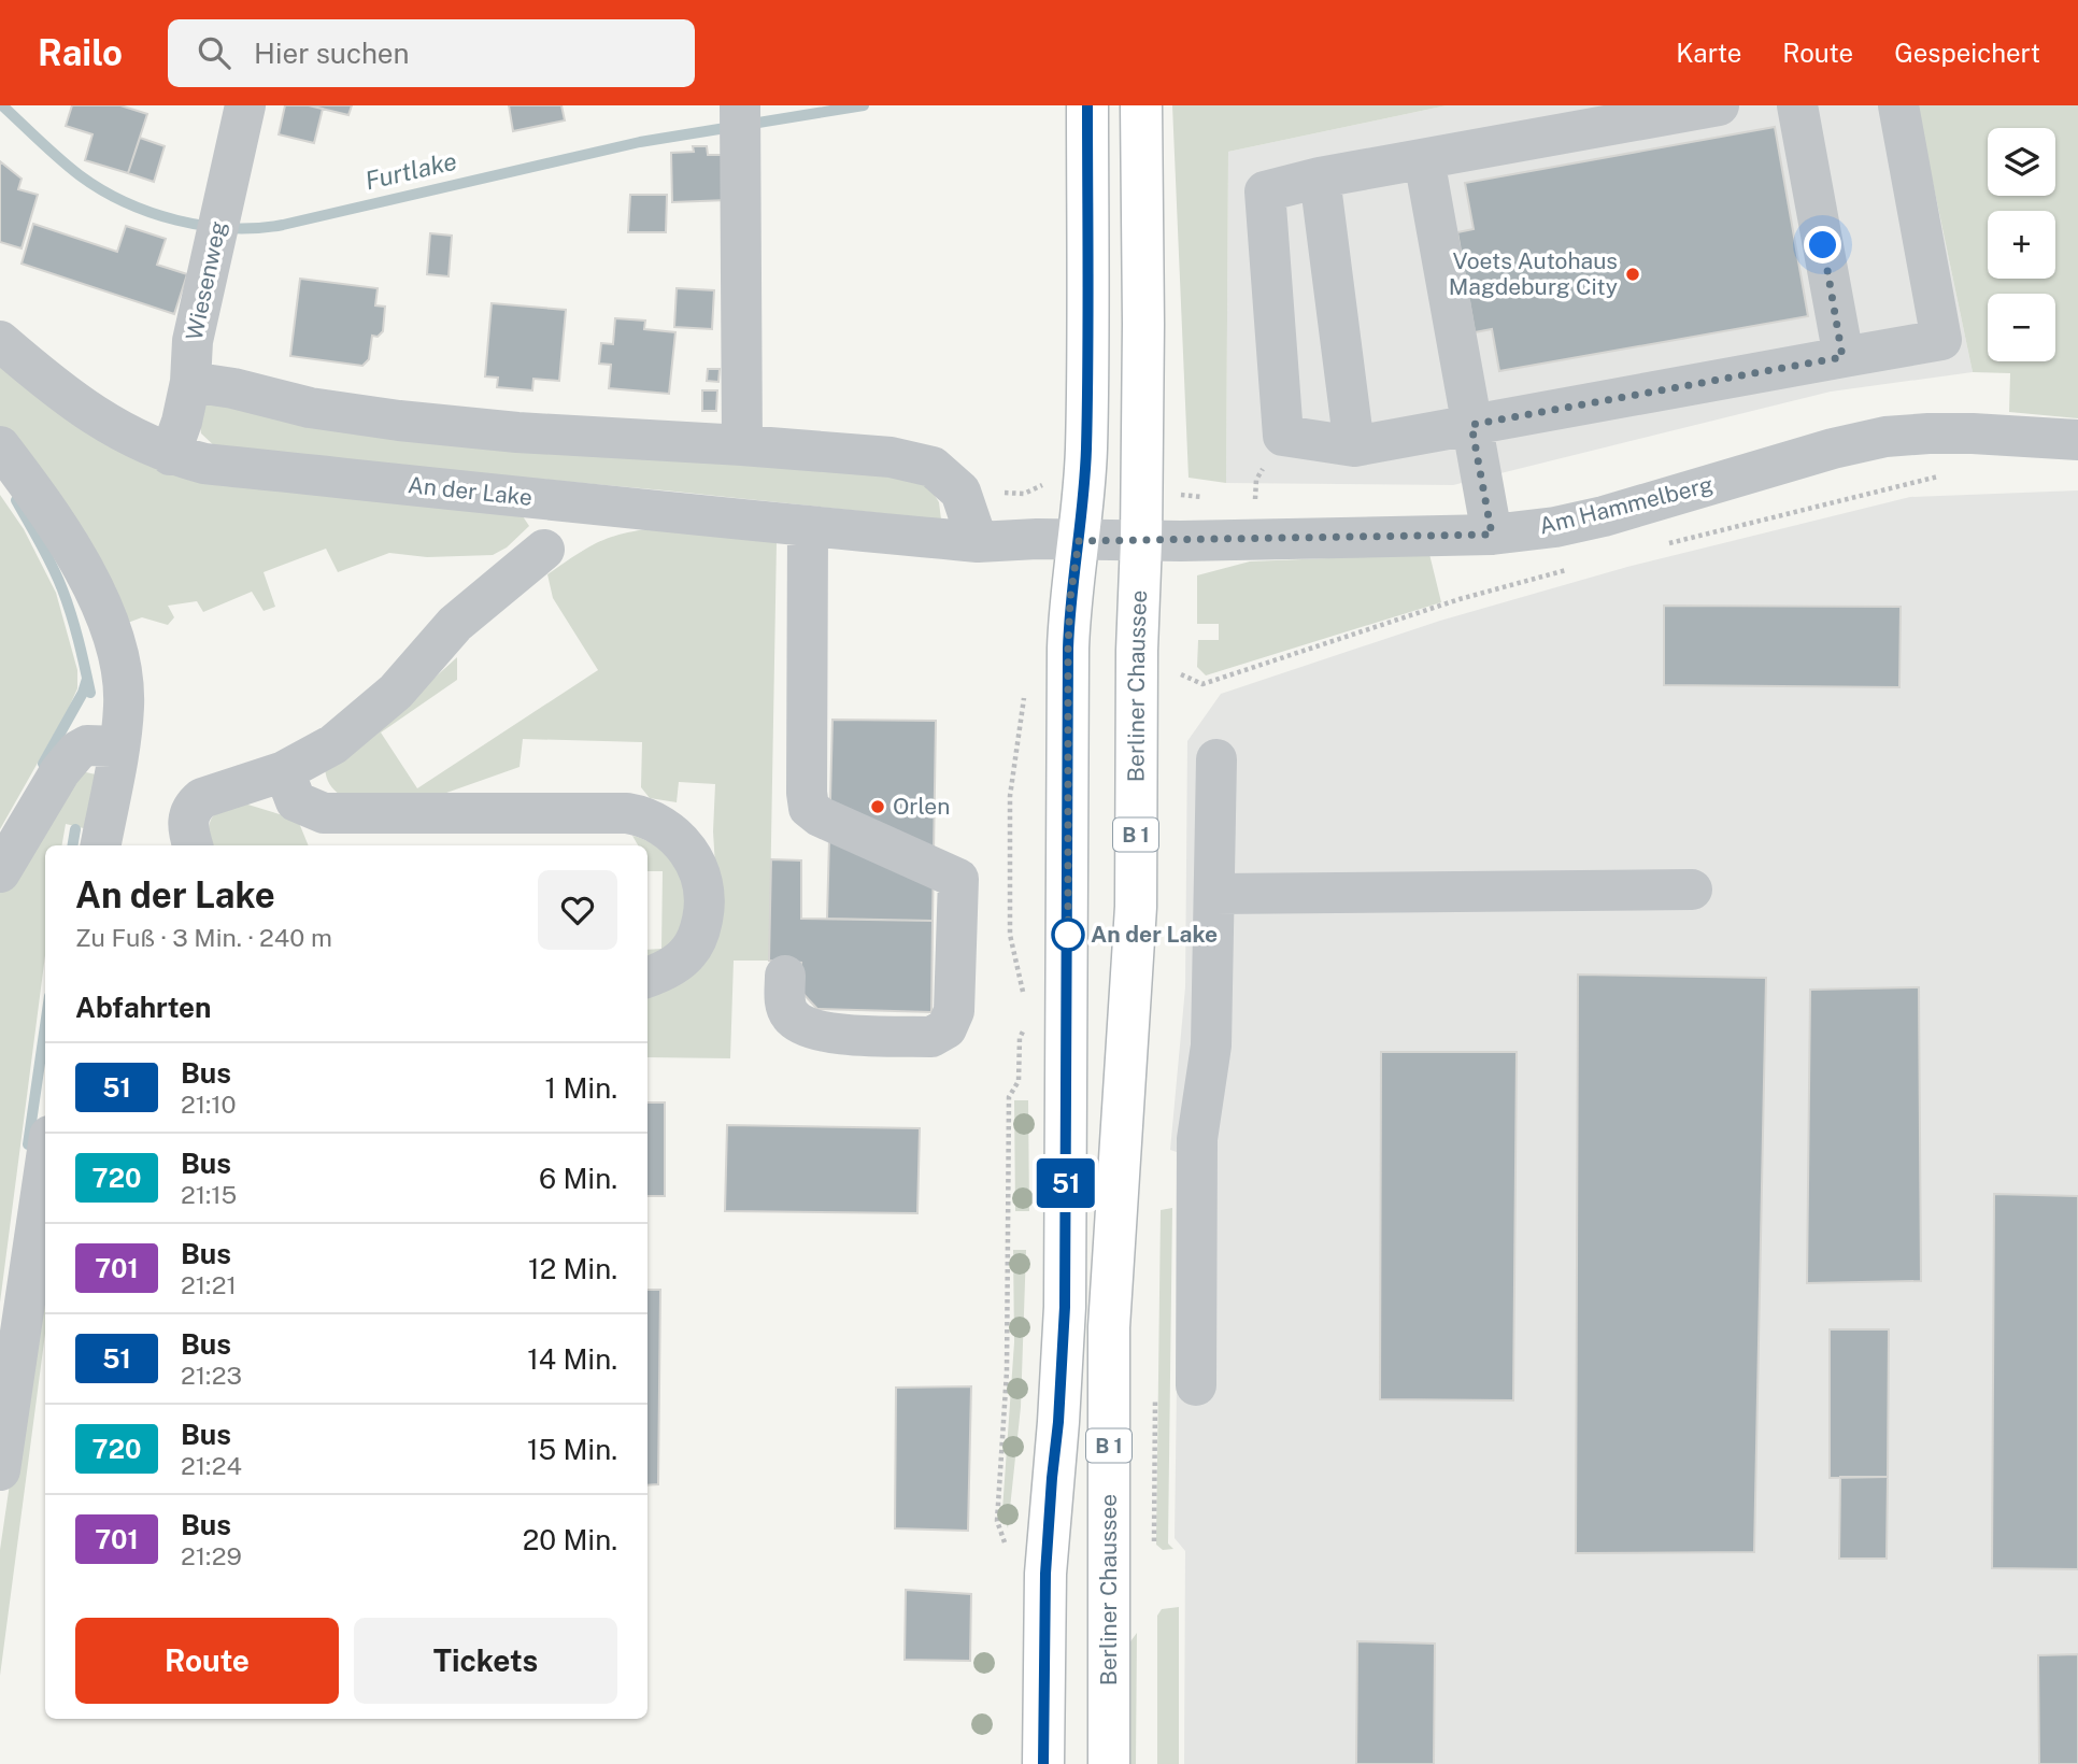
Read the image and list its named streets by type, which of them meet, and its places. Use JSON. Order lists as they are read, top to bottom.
{
  "streets": {
    "main road": ["Berliner Chaussee", "B 1"],
    "street": ["Wiesenweg", "An der Lake", "Am Hammelberg"]
  },
  "crossings": [
    ["Wiesenweg", "An der Lake"],
    ["An der Lake", "Am Hammelberg"],
    ["An der Lake", "B 1"],
    ["Am Hammelberg", "Berliner Chaussee"],
    ["Am Hammelberg", "B 1"]
  ],
  "water": ["Furtlake"],
  "places": ["Voets Autohaus Magdeburg City", "Orlen", "An der Lake"],
  "lines": ["bus line 51"],
  "page": {
    "header": "Railo",
    "search": "Hier suchen",
    "nav": ["Karte", "Route", "Gespeichert"],
    "on_map": "51",
    "map_buttons": ["+", "−"],
    "heading": [
      ["An der Lake", "Zu Fuß · 3 Min. · 240 m"],
      "Abfahrten"
    ],
    "list": [
      {
        "mark": "51",
        "name": "Bus",
        "note": "21:10",
        "value": "1 Min."
      },
      {
        "mark": "720",
        "name": "Bus",
        "note": "21:15",
        "value": "6 Min."
      },
      {
        "mark": "701",
        "name": "Bus",
        "note": "21:21",
        "value": "12 Min."
      },
      {
        "mark": "51",
        "name": "Bus",
        "note": "21:23",
        "value": "14 Min."
      },
      {
        "mark": "720",
        "name": "Bus",
        "note": "21:24",
        "value": "15 Min."
      },
      {
        "mark": "701",
        "name": "Bus",
        "note": "21:29",
        "value": "20 Min."
      }
    ],
    "buttons": ["Route", "Tickets"]
  }
}
